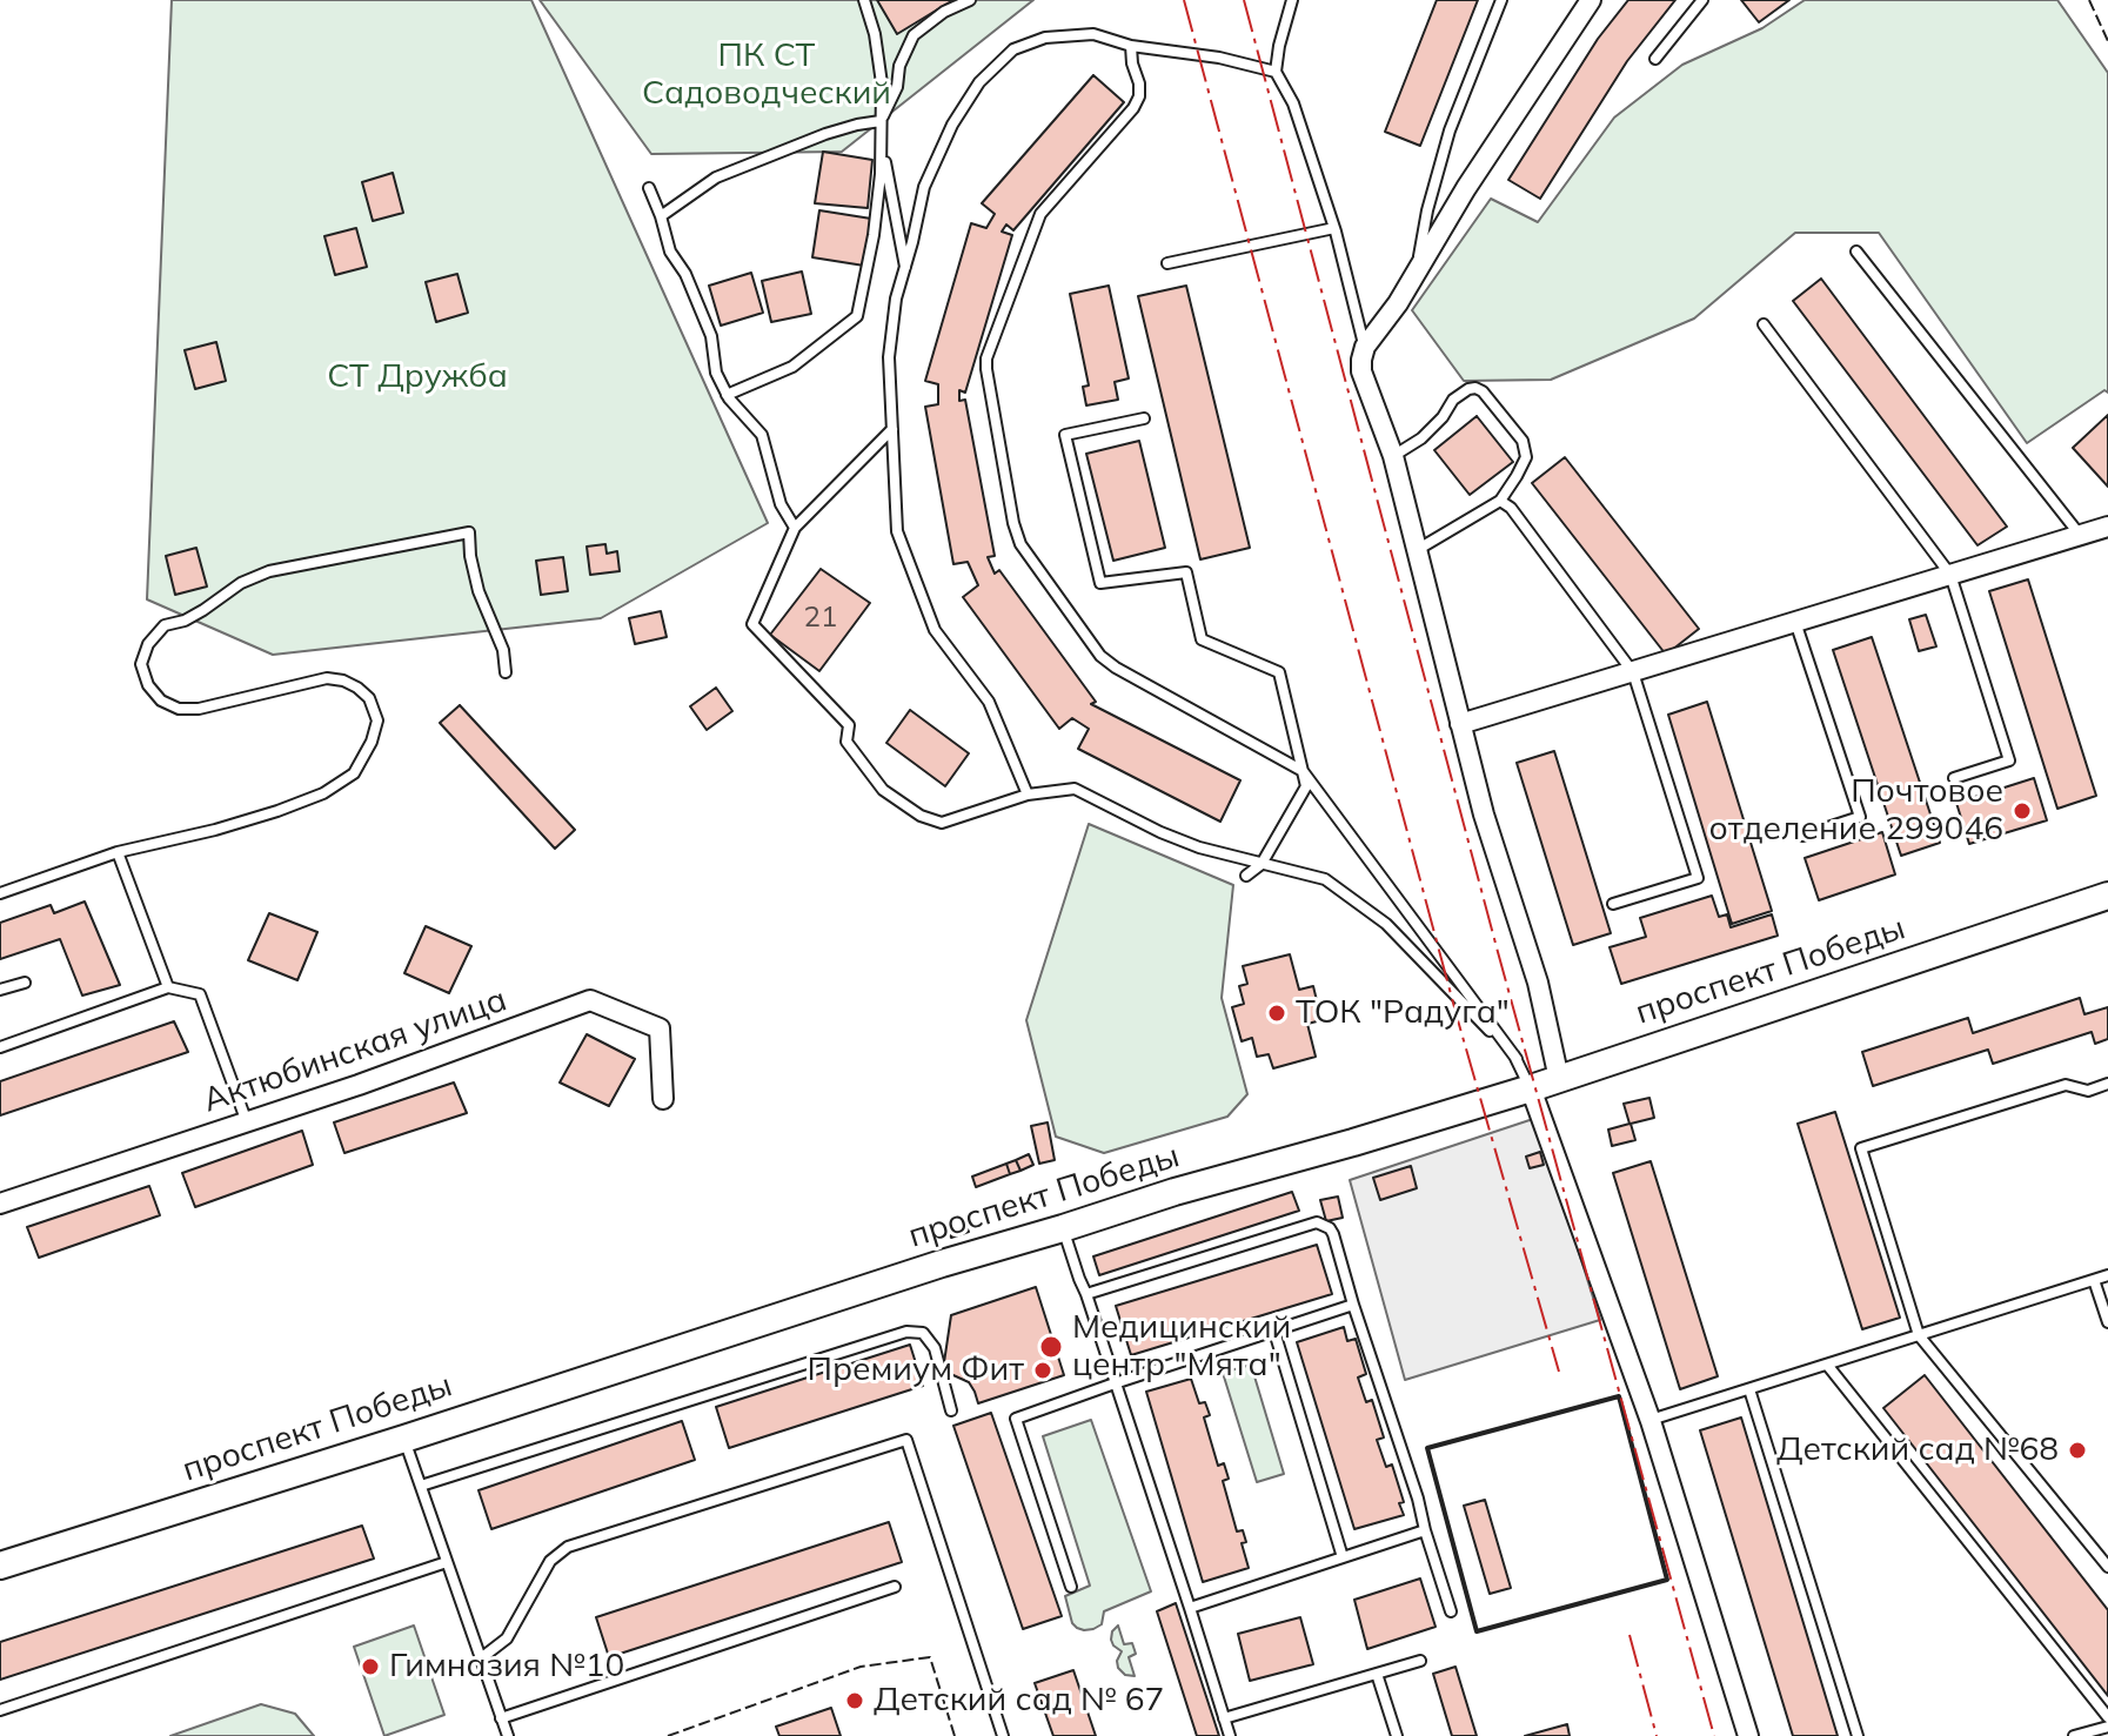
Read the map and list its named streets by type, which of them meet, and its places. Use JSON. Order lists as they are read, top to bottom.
{
  "streets": {
    "street": ["проспект Победы", "Актюбинская улица"]
  },
  "parks": ["ПК СТ Садоводческий", "СТ Дружба"],
  "places": [
    "Почтовое отделение 299046",
    "ТОК \"Радуга\"",
    "Медицинский центр \"Мята\"",
    "Премиум Фит",
    "Детский сад №68",
    "Гимназия №10",
    "Детский сад № 67"
  ],
  "house_numbers": ["21"]
}
